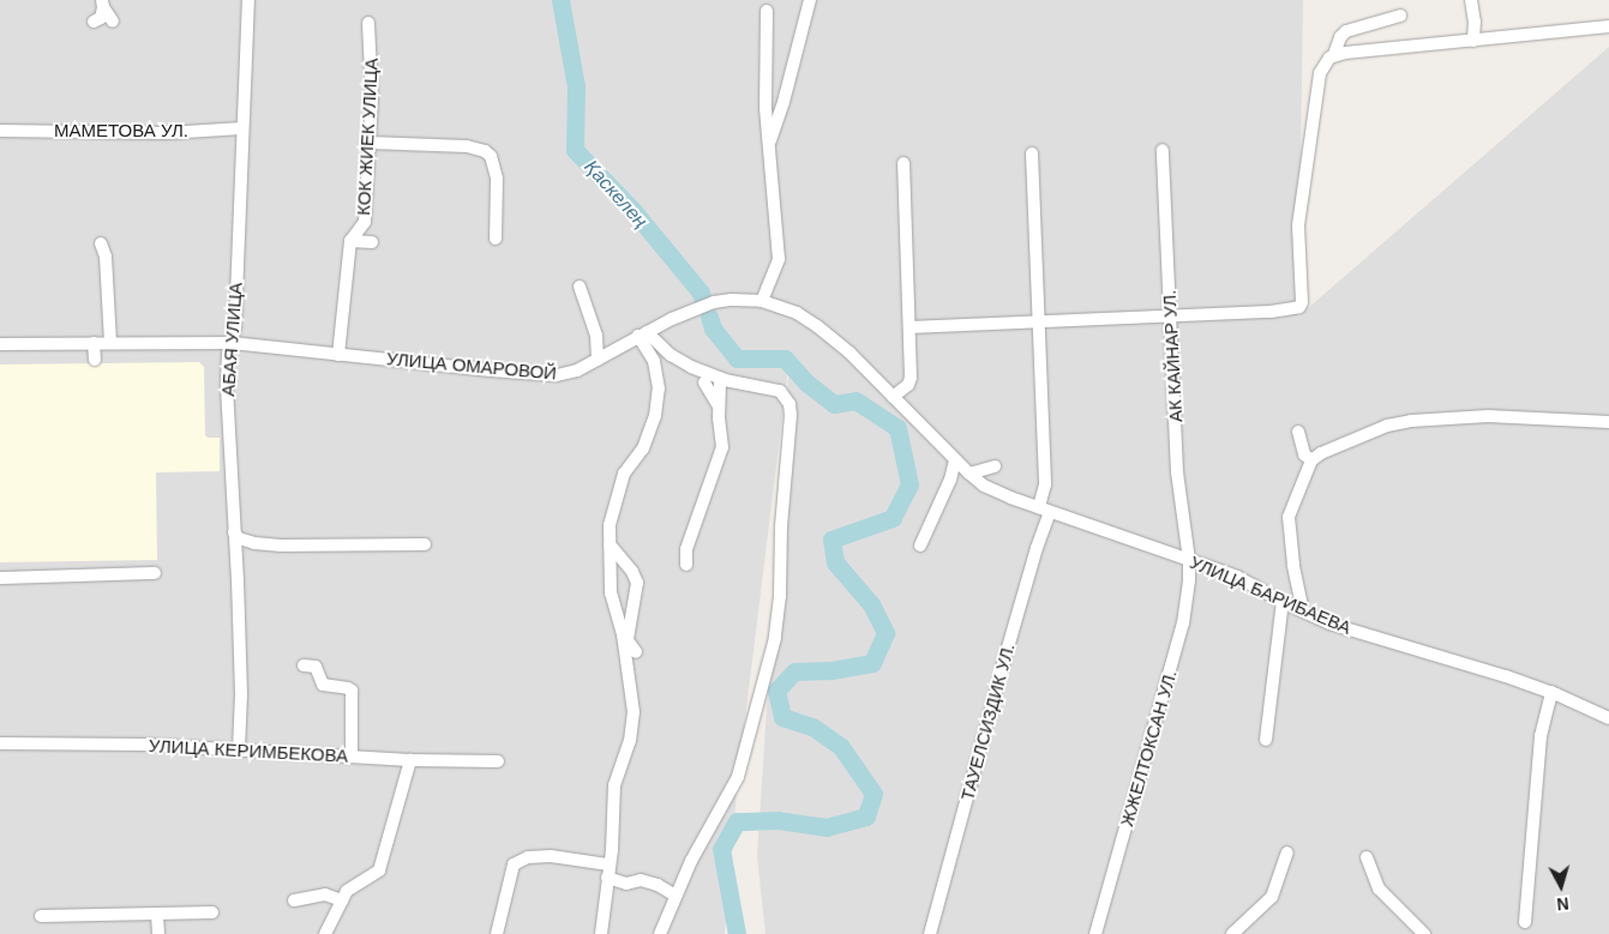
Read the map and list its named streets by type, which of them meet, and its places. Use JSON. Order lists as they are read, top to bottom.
{
  "streets": {
    "street": [
      "МАМЕТОВА УЛ.",
      "КОК ЖИЕК УЛИЦА",
      "АБАЯ УЛИЦА",
      "АК КАЙНАР УЛ.",
      "УЛИЦА ОМАРОВОЙ",
      "УЛИЦА БАРИБАЕВА",
      "ТАУЕЛСИЗДИК УЛ.",
      "ЖЖЕЛТОКСАН УЛ.",
      "УЛИЦА КЕРИМБЕКОВА"
    ]
  },
  "crossings": [
    ["МАМЕТОВА УЛ.", "АБАЯ УЛИЦА"],
    ["КОК ЖИЕК УЛИЦА", "УЛИЦА ОМАРОВОЙ"],
    ["АБАЯ УЛИЦА", "УЛИЦА ОМАРОВОЙ"],
    ["АБАЯ УЛИЦА", "УЛИЦА КЕРИМБЕКОВА"],
    ["АК КАЙНАР УЛ.", "УЛИЦА БАРИБАЕВА"],
    ["АК КАЙНАР УЛ.", "ЖЖЕЛТОКСАН УЛ."],
    ["УЛИЦА ОМАРОВОЙ", "УЛИЦА БАРИБАЕВА"],
    ["УЛИЦА БАРИБАЕВА", "ТАУЕЛСИЗДИК УЛ."],
    ["УЛИЦА БАРИБАЕВА", "ЖЖЕЛТОКСАН УЛ."]
  ],
  "water": ["Қаскелең"],
  "north": "bottom"
}
